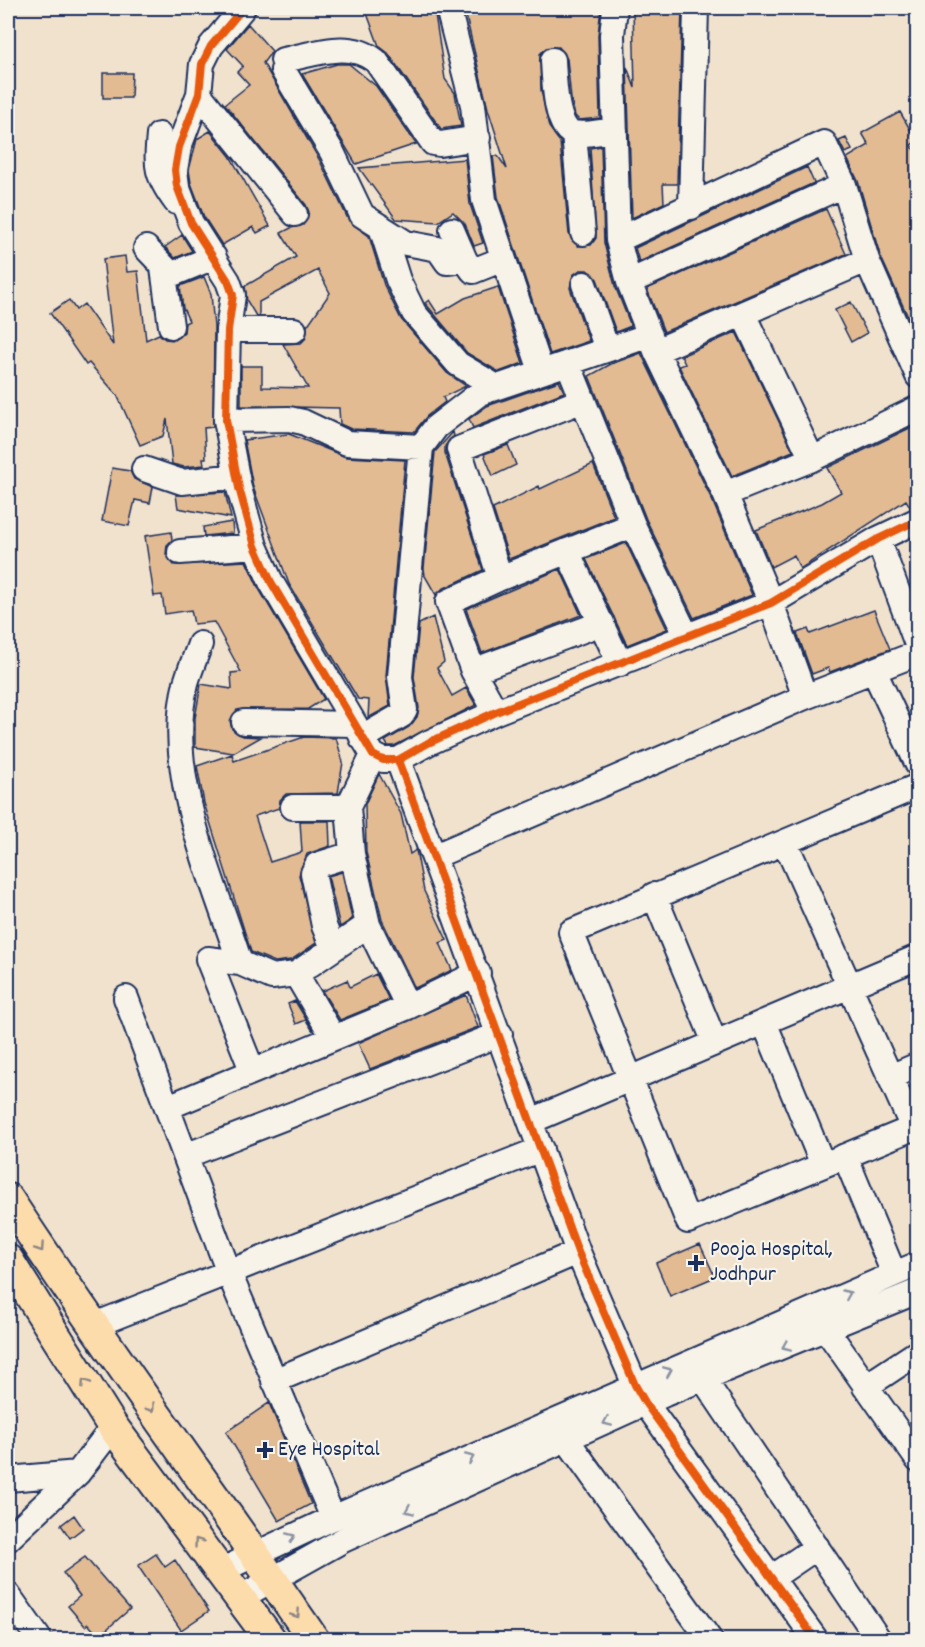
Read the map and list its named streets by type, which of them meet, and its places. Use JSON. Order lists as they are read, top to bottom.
{
  "places": {
    "health": ["Pooja Hospital, Jodhpur", "Eye Hospital"]
  }
}
